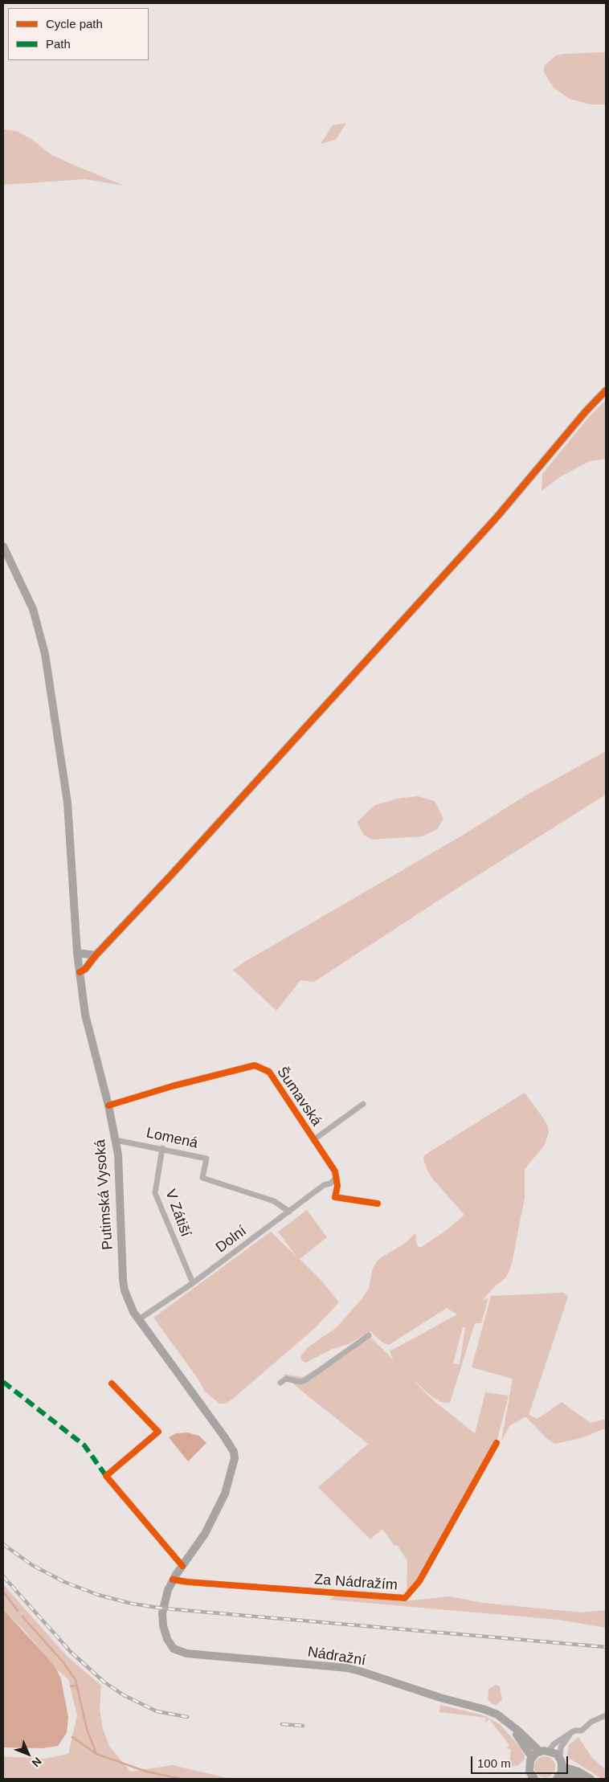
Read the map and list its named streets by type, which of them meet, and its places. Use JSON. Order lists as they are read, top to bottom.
{
  "streets": {
    "main road": ["Putimská Vysoká", "Nádražní"],
    "street": [
      "Šumavská",
      "Lomená",
      "V Zátiší",
      "Dolní",
      "Za Nádražím"
    ]
  },
  "crossings": [
    ["Šumavská", "Putimská Vysoká"],
    ["Šumavská", "Dolní"],
    ["Lomená", "Putimská Vysoká"],
    ["Lomená", "V Zátiší"],
    ["Lomená", "Dolní"],
    ["Putimská Vysoká", "Dolní"],
    ["V Zátiší", "Dolní"],
    ["Za Nádražím", "Nádražní"]
  ],
  "legend": ["Cycle path", "Path"],
  "scale_bar": "100 m",
  "north": "bottom right"
}
